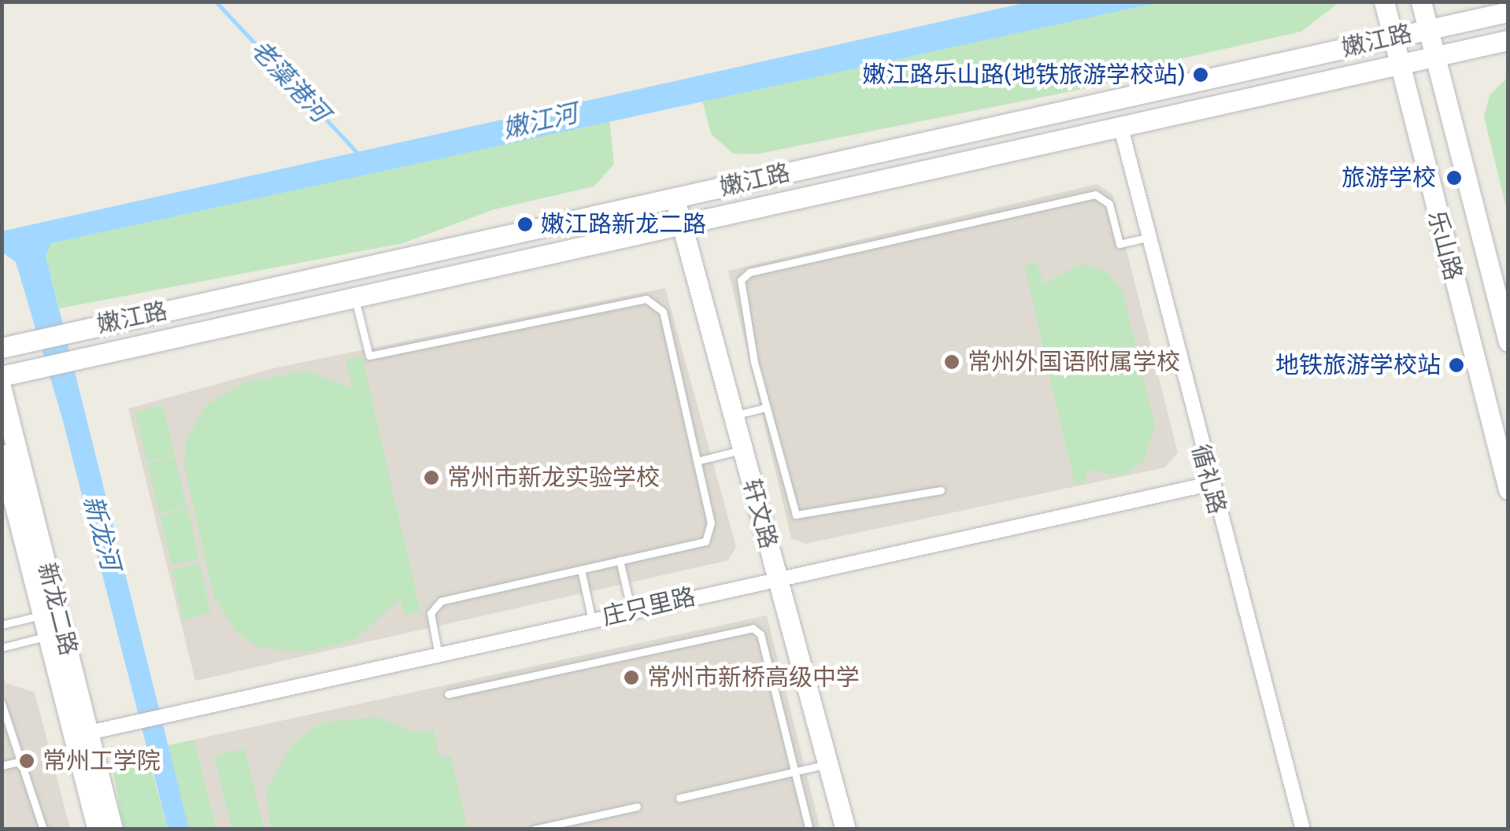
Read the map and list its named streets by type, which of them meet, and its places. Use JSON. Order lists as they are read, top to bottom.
{
  "streets": {
    "main road": [
      "嫩江路",
      "乐山路",
      "轩文路",
      "新龙二路"
    ],
    "street": ["循礼路", "庄只里路"]
  },
  "crossings": [
    ["嫩江路", "乐山路"],
    ["嫩江路", "循礼路"],
    ["嫩江路", "轩文路"],
    ["循礼路", "庄只里路"],
    ["轩文路", "庄只里路"],
    ["庄只里路", "新龙二路"]
  ],
  "water": ["老藻港河", "嫩江河", "新龙河"],
  "places": [
    "嫩江路乐山路(地铁旅游学校站)",
    "旅游学校",
    "嫩江路新龙二路",
    "常州外国语附属学校",
    "地铁旅游学校站",
    "常州市新龙实验学校",
    "常州市新桥高级中学",
    "常州工学院"
  ]
}
